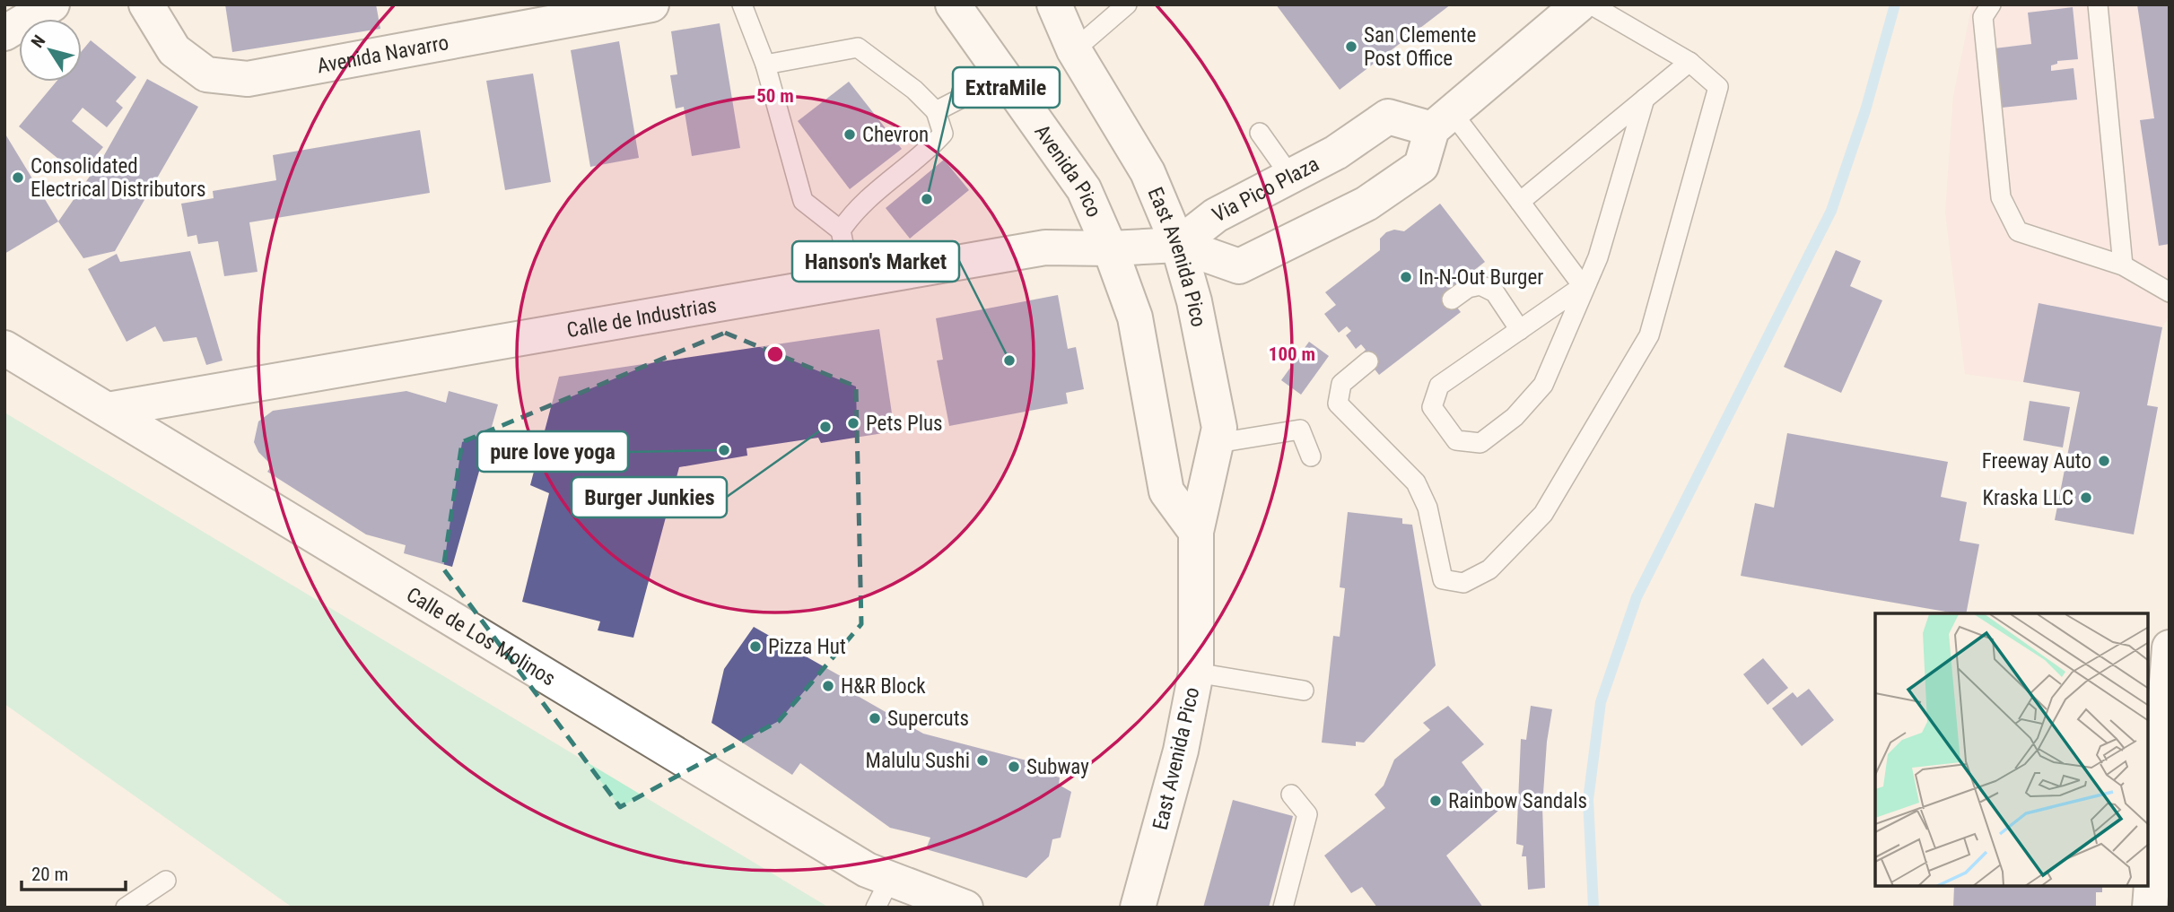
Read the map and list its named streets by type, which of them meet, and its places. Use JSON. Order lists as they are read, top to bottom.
{
  "streets": {
    "street": [
      "Avenida Navarro",
      "Avenida Pico",
      "Via Pico Plaza",
      "East Avenida Pico",
      "Calle de Industrias",
      "Calle de Los Molinos"
    ]
  },
  "crossings": [
    ["Avenida Pico", "Calle de Industrias"],
    ["Via Pico Plaza", "East Avenida Pico"],
    ["Via Pico Plaza", "Calle de Industrias"],
    ["East Avenida Pico", "Calle de Industrias"],
    ["Calle de Industrias", "Calle de Los Molinos"]
  ],
  "places": [
    "San Clemente Post Office",
    "Chevron",
    "Consolidated Electrical Distributors",
    "ExtraMile",
    "In-N-Out Burger",
    "Hanson's Market",
    "Pets Plus",
    "Burger Junkies",
    "pure love yoga",
    "Freeway Auto",
    "Kraska LLC",
    "Pizza Hut",
    "H&R Block",
    "Supercuts",
    "Malulu Sushi",
    "Subway",
    "Rainbow Sandals"
  ],
  "scale_bar": "20 m",
  "north": "top left",
  "rings": ["50 m", "100 m"]
}
